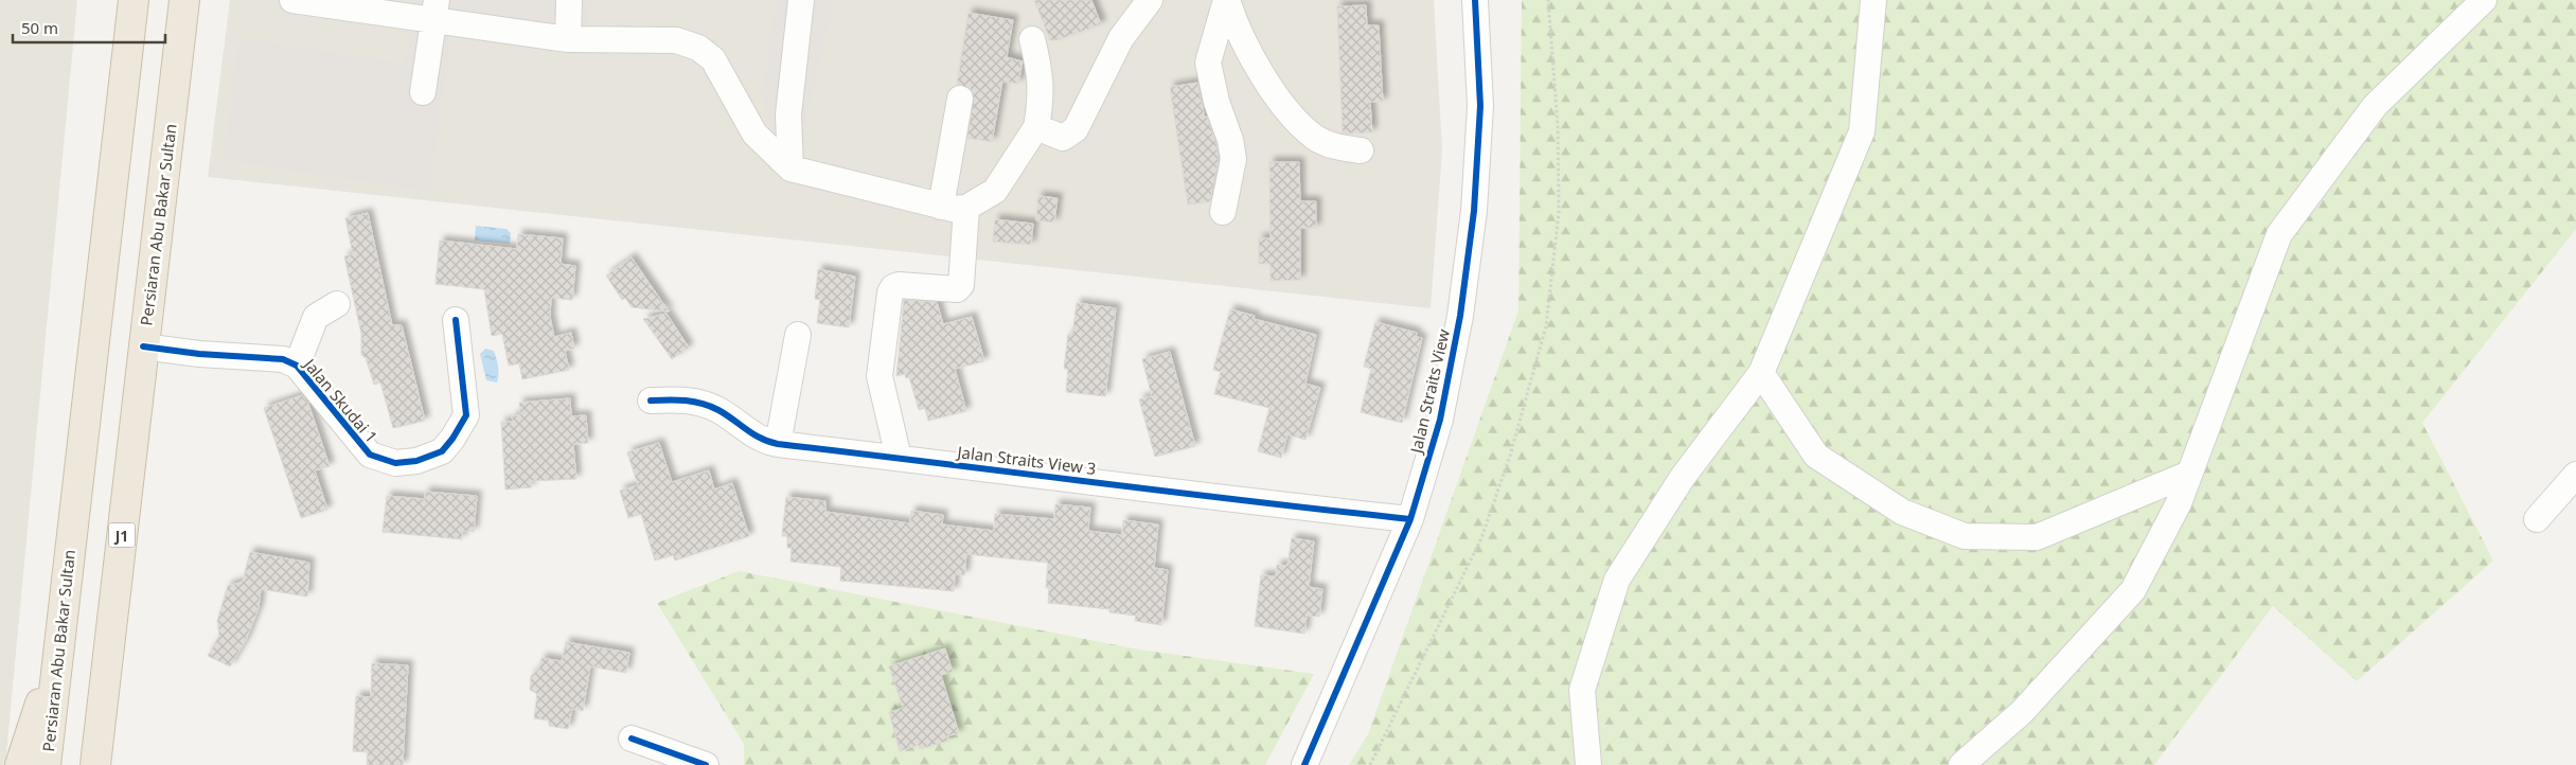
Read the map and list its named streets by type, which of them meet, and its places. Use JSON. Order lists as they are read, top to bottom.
{
  "streets": {
    "highway": ["Persiaran Abu Bakar Sultan", "J1"],
    "street": ["Jalan Straits View", "Jalan Skudai 1", "Jalan Straits View 3"]
  },
  "crossings": [
    ["Persiaran Abu Bakar Sultan", "Jalan Skudai 1"],
    ["Jalan Straits View", "Jalan Straits View 3"]
  ],
  "scale_bar": "50 m"
}
